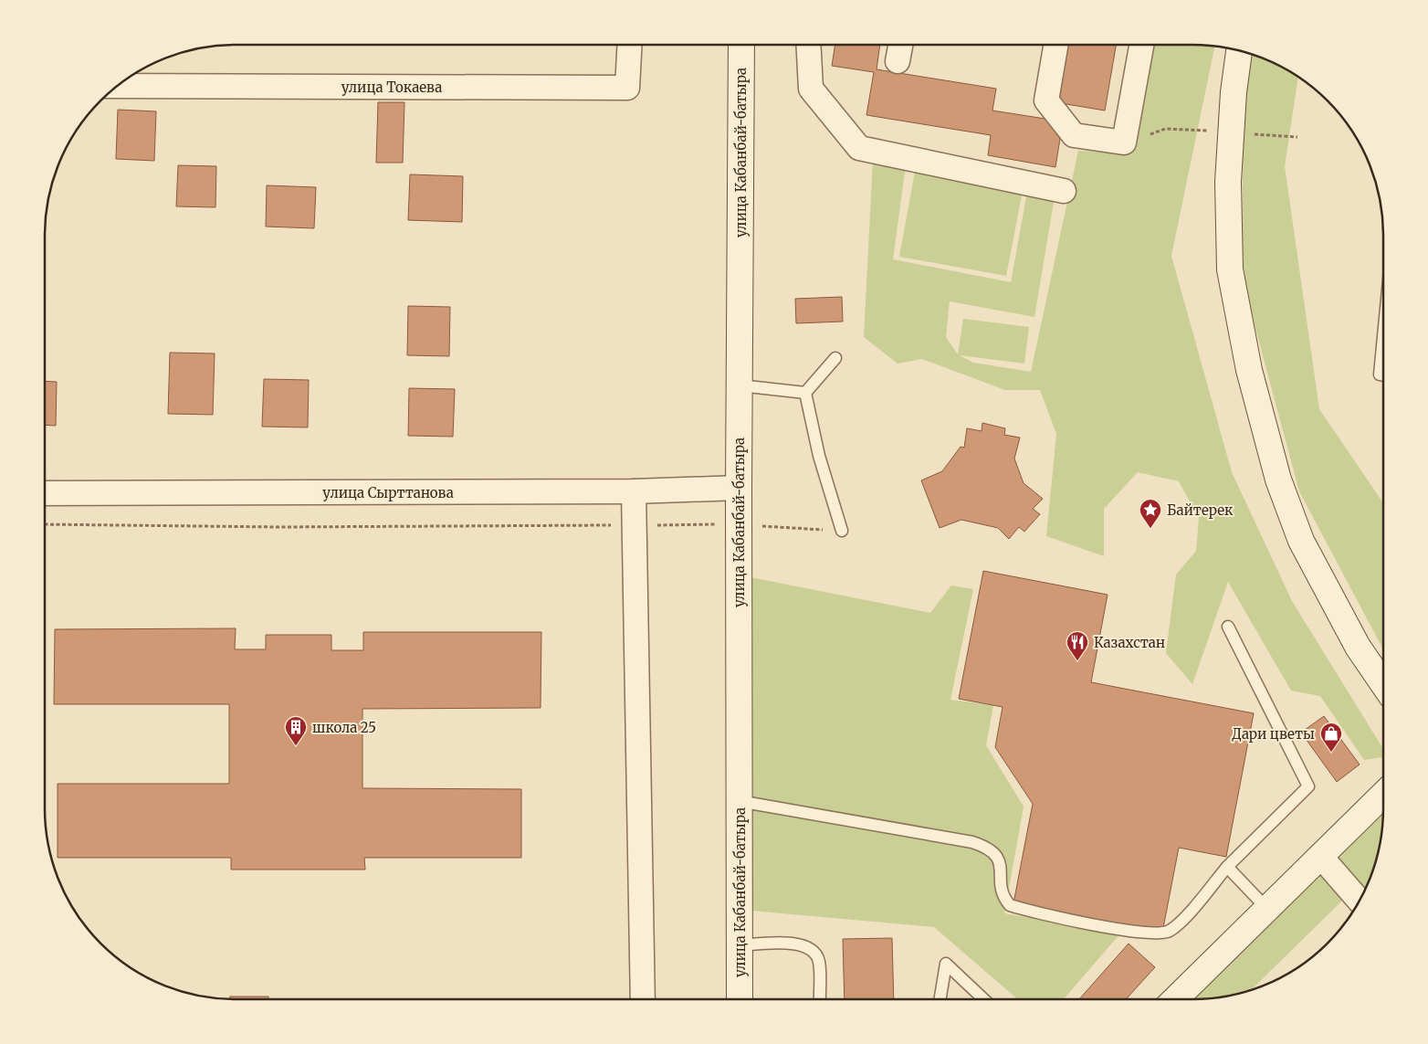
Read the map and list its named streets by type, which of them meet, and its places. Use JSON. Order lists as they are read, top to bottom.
{
  "streets": {
    "main road": ["улица Кабанбай-батыра"],
    "street": ["улица Токаева", "улица Сырттанова"]
  },
  "crossings": [
    ["улица Кабанбай-батыра", "улица Сырттанова"]
  ],
  "places": {
    "place": ["Байтерек"],
    "restaurant": ["Казахстан"],
    "building": ["школа 25"],
    "shop": ["Дари цветы"]
  }
}
